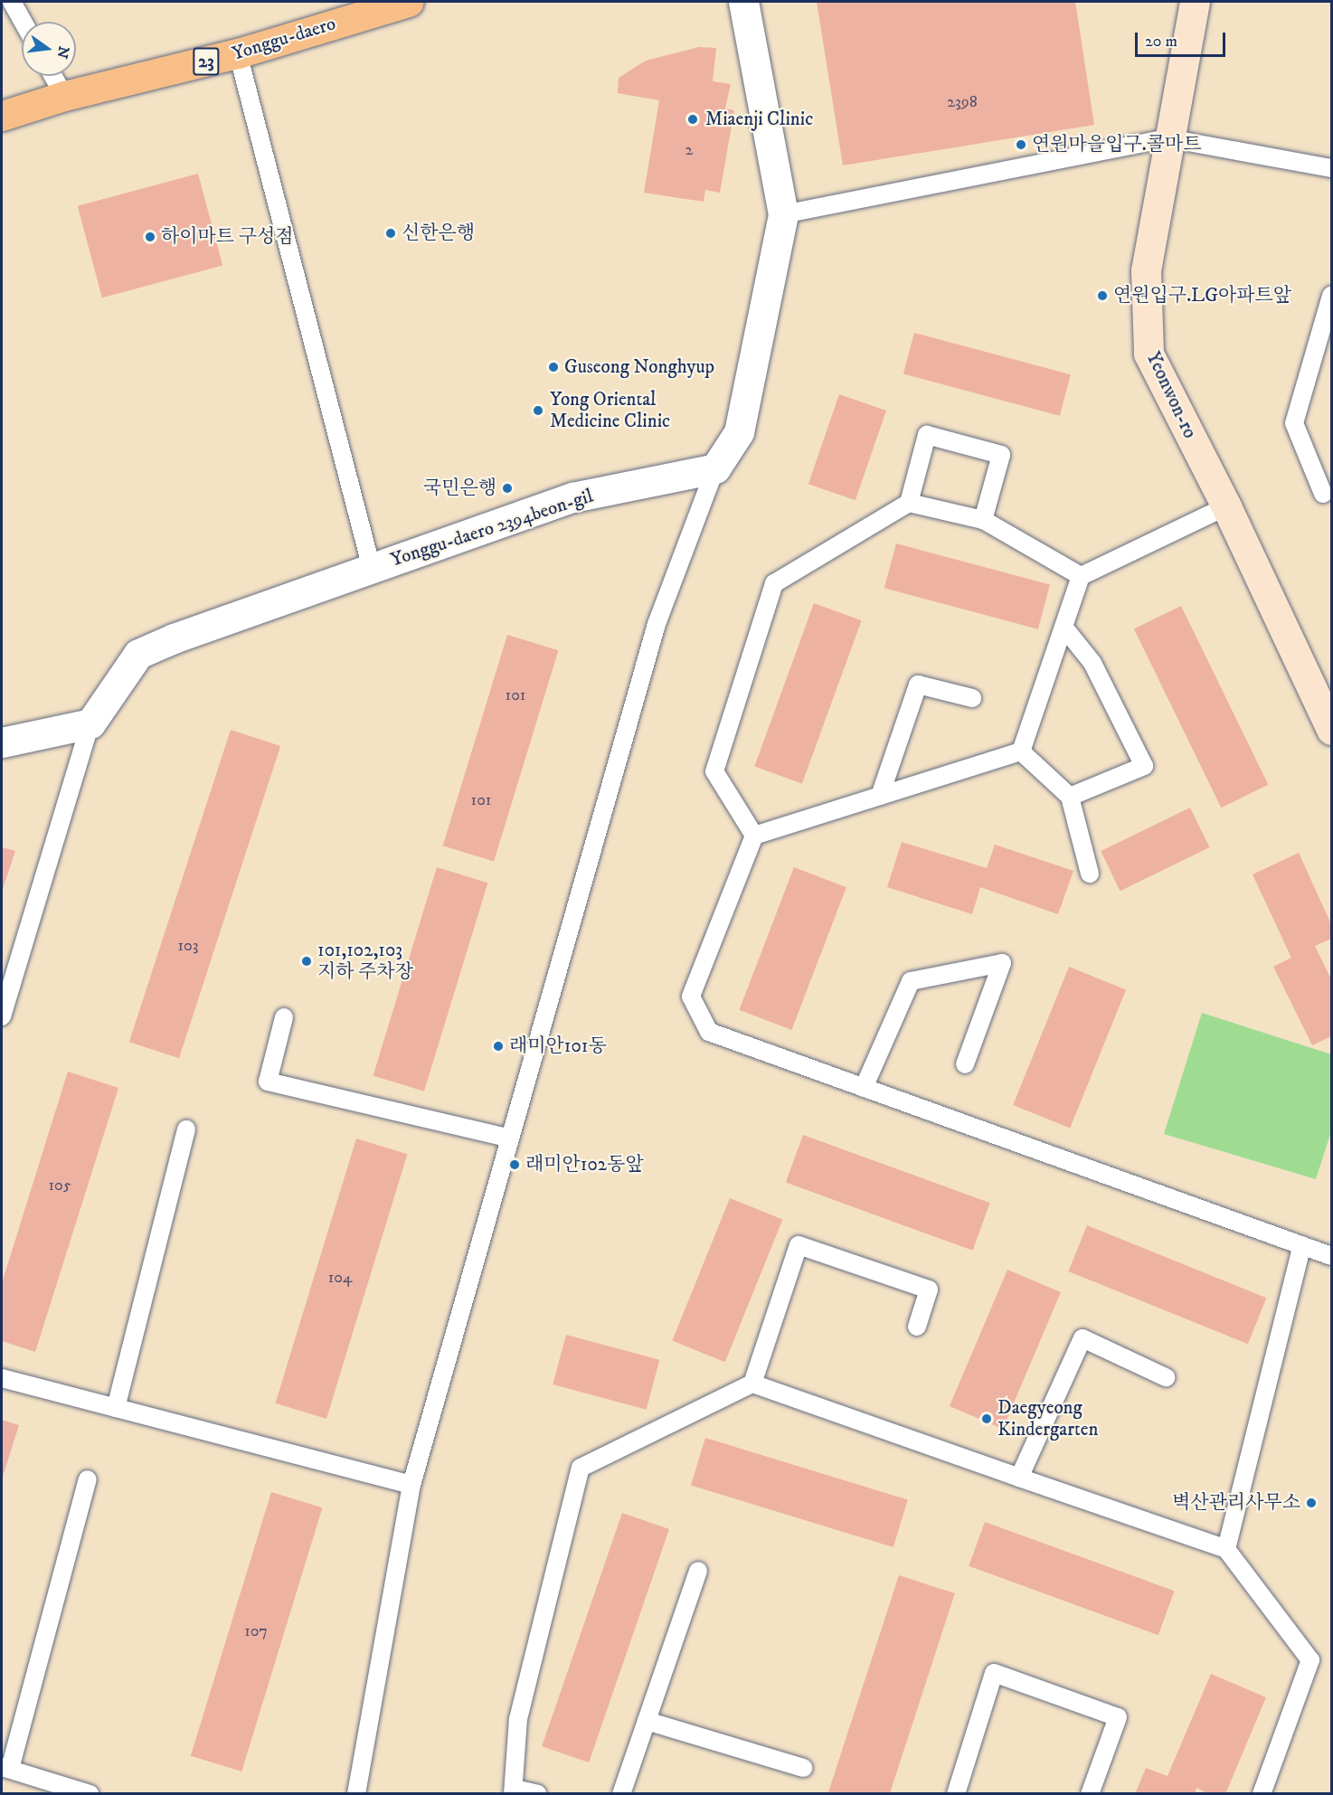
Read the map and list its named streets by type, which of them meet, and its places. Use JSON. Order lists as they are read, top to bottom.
{
  "streets": {
    "main road": ["Yonggu-daero", "23"],
    "street": ["Yeonwon-ro", "Yonggu-daero 2394beon-gil"]
  },
  "places": [
    "Miaenji Clinic",
    "연원마을입구.콜마트",
    "신한은행",
    "하이마트 구성점",
    "연원입구.LG아파트앞",
    "Guseong Nonghyup",
    "Yong Oriental Medicine Clinic",
    "국민은행",
    "101,102,103 지하 주차장",
    "래미안101동",
    "래미안102동앞",
    "Daegyeong Kindergarten",
    "벽산관리사무소"
  ],
  "house_numbers": [
    "2398",
    "2",
    "101",
    "101",
    "103",
    "105",
    "104",
    "107"
  ],
  "scale_bar": "20 m",
  "north": "right"
}
